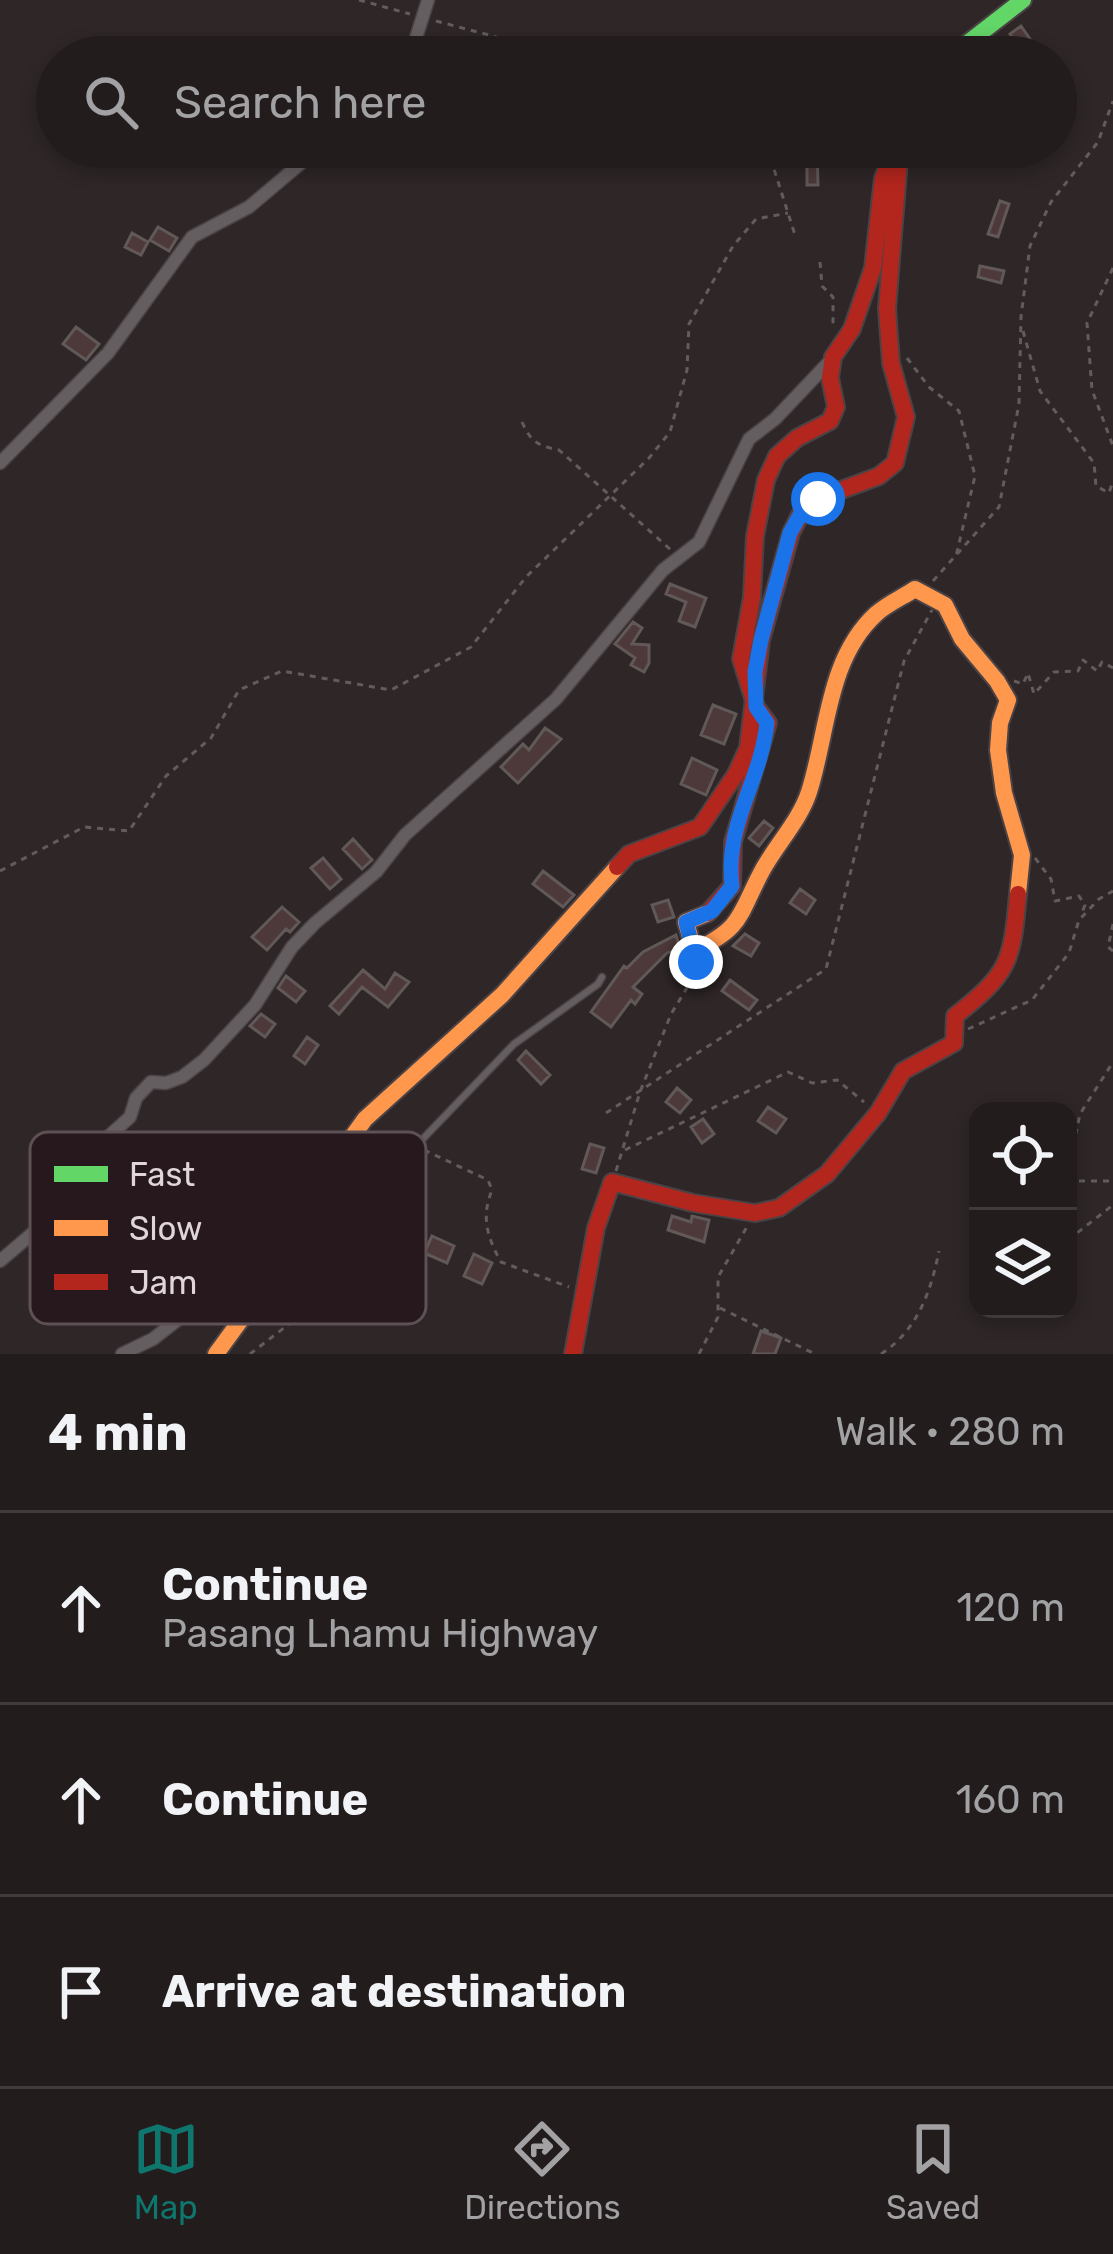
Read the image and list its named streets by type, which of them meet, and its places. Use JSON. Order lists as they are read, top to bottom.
{
  "legend": ["Fast", "Slow", "Jam"],
  "page": {
    "search": "Search here",
    "heading": ["4 min", "Walk · 280 m"],
    "list": [
      ["Continue", "Pasang Lhamu Highway", "120 m"],
      ["Continue", "160 m"],
      "Arrive at destination"
    ],
    "nav": ["Map", "Directions", "Saved"]
  }
}
